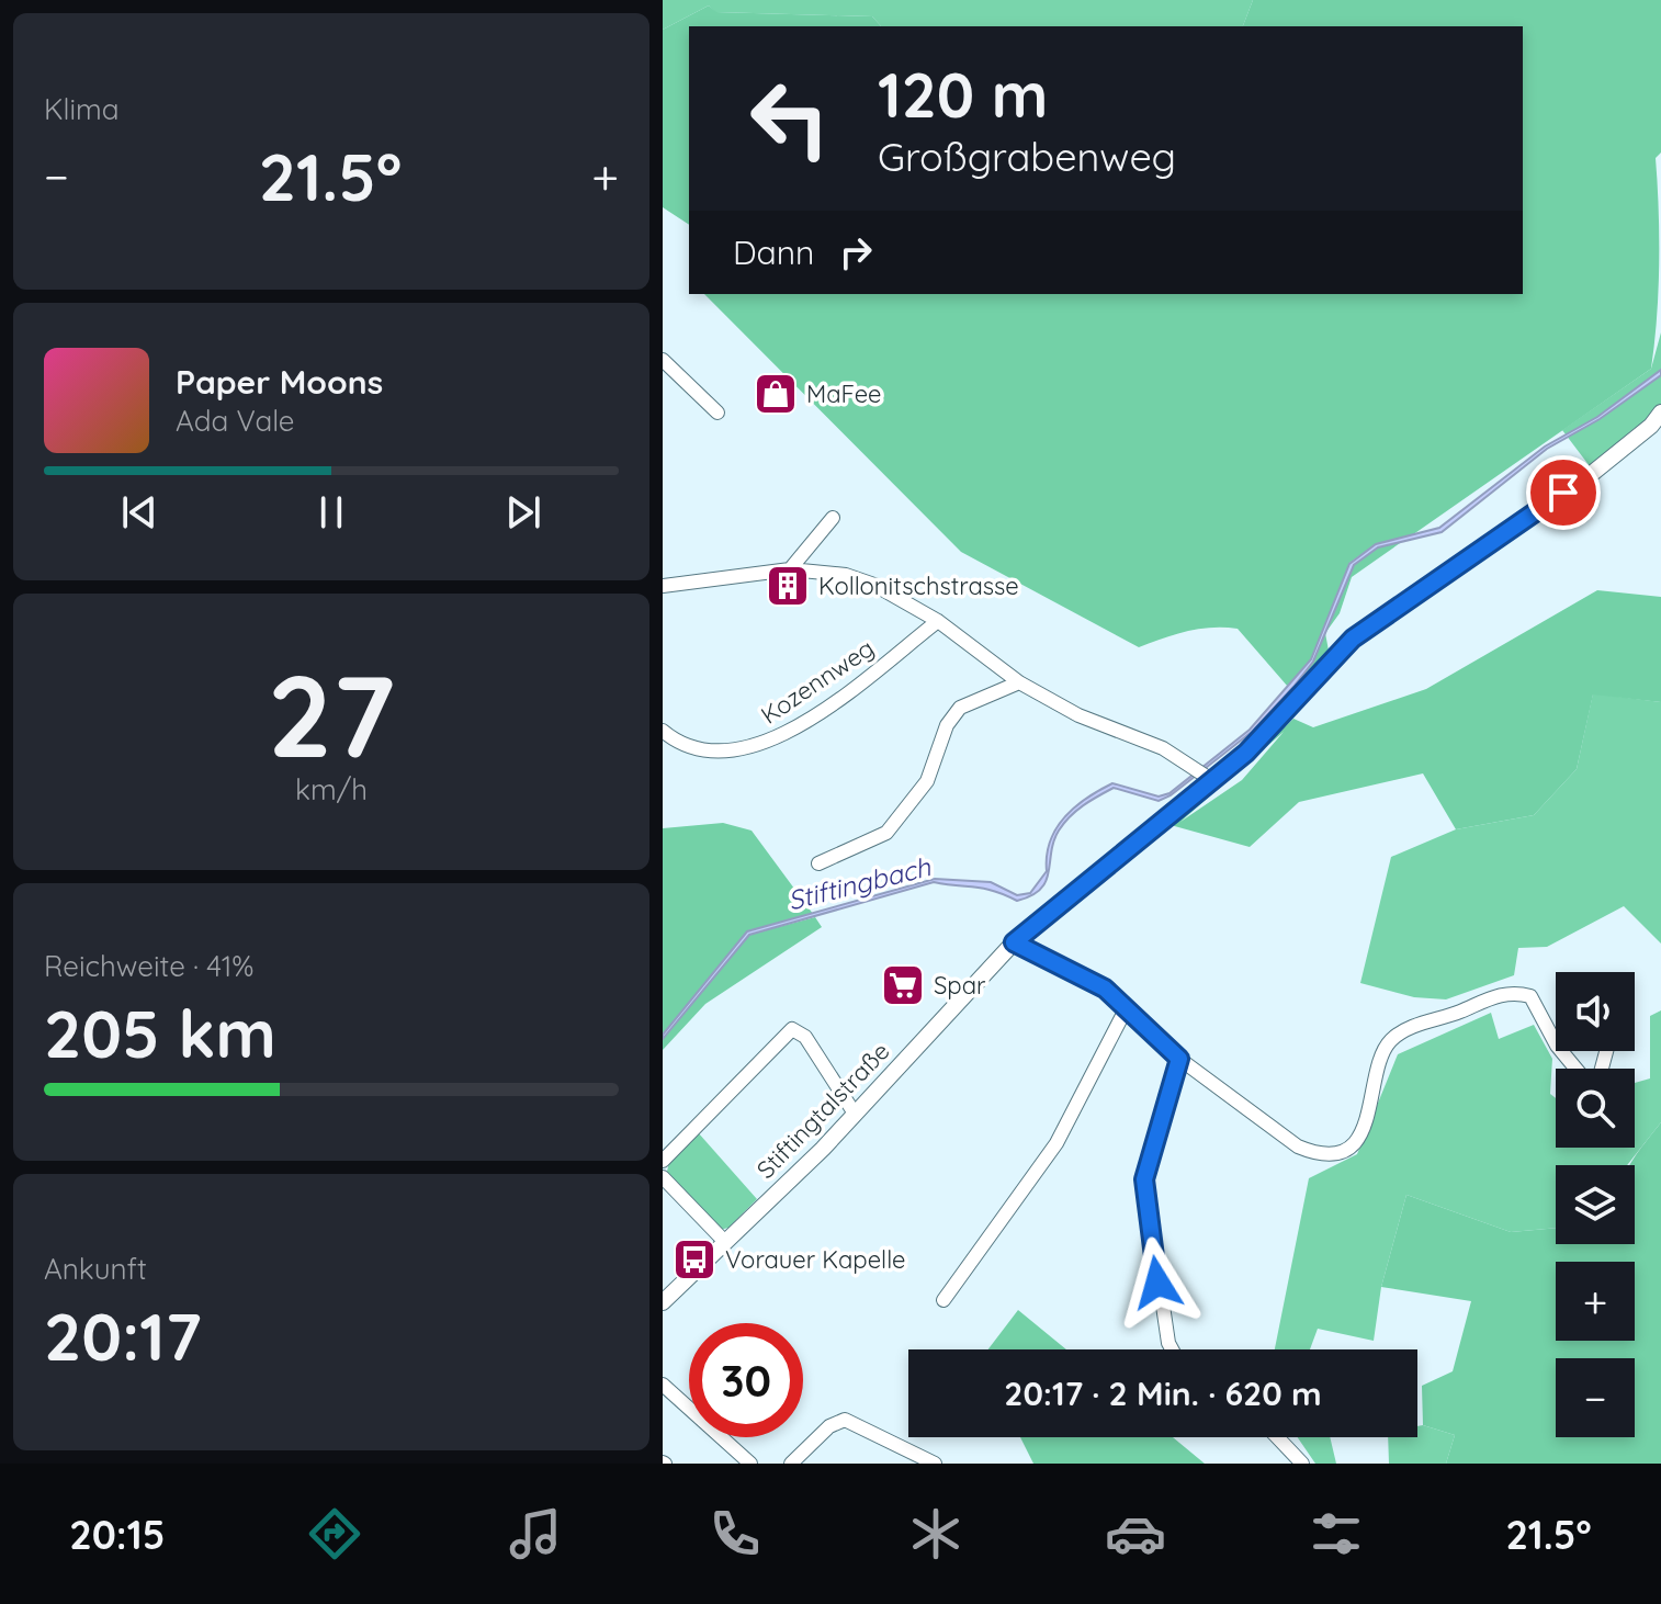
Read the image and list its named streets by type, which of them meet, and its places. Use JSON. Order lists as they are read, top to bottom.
{
  "streets": {
    "street": ["Kozennweg", "Stiftingtalstraße"]
  },
  "water": ["Stiftingbach"],
  "places": {
    "shop": ["MaFee"],
    "building": ["Kollonitschstrasse"],
    "supermarket": ["Spar"],
    "bus stop": ["Vorauer Kapelle"]
  },
  "page": {
    "tile": [
      "Klima",
      ["27", "km/h"],
      ["Reichweite · 41%", "205 km"],
      ["Ankunft", "20:17"]
    ],
    "turn": ["120 m", "Großgrabenweg"],
    "heat": ["−", "21.5°", "+"],
    "then": "Dann",
    "song": ["Paper Moons", "Ada Vale"],
    "map_buttons": ["+", "−"],
    "limit": "30",
    "trip": "20:17 · 2 Min. · 620 m",
    "tabs": ["20:15", "21.5°"]
  }
}
